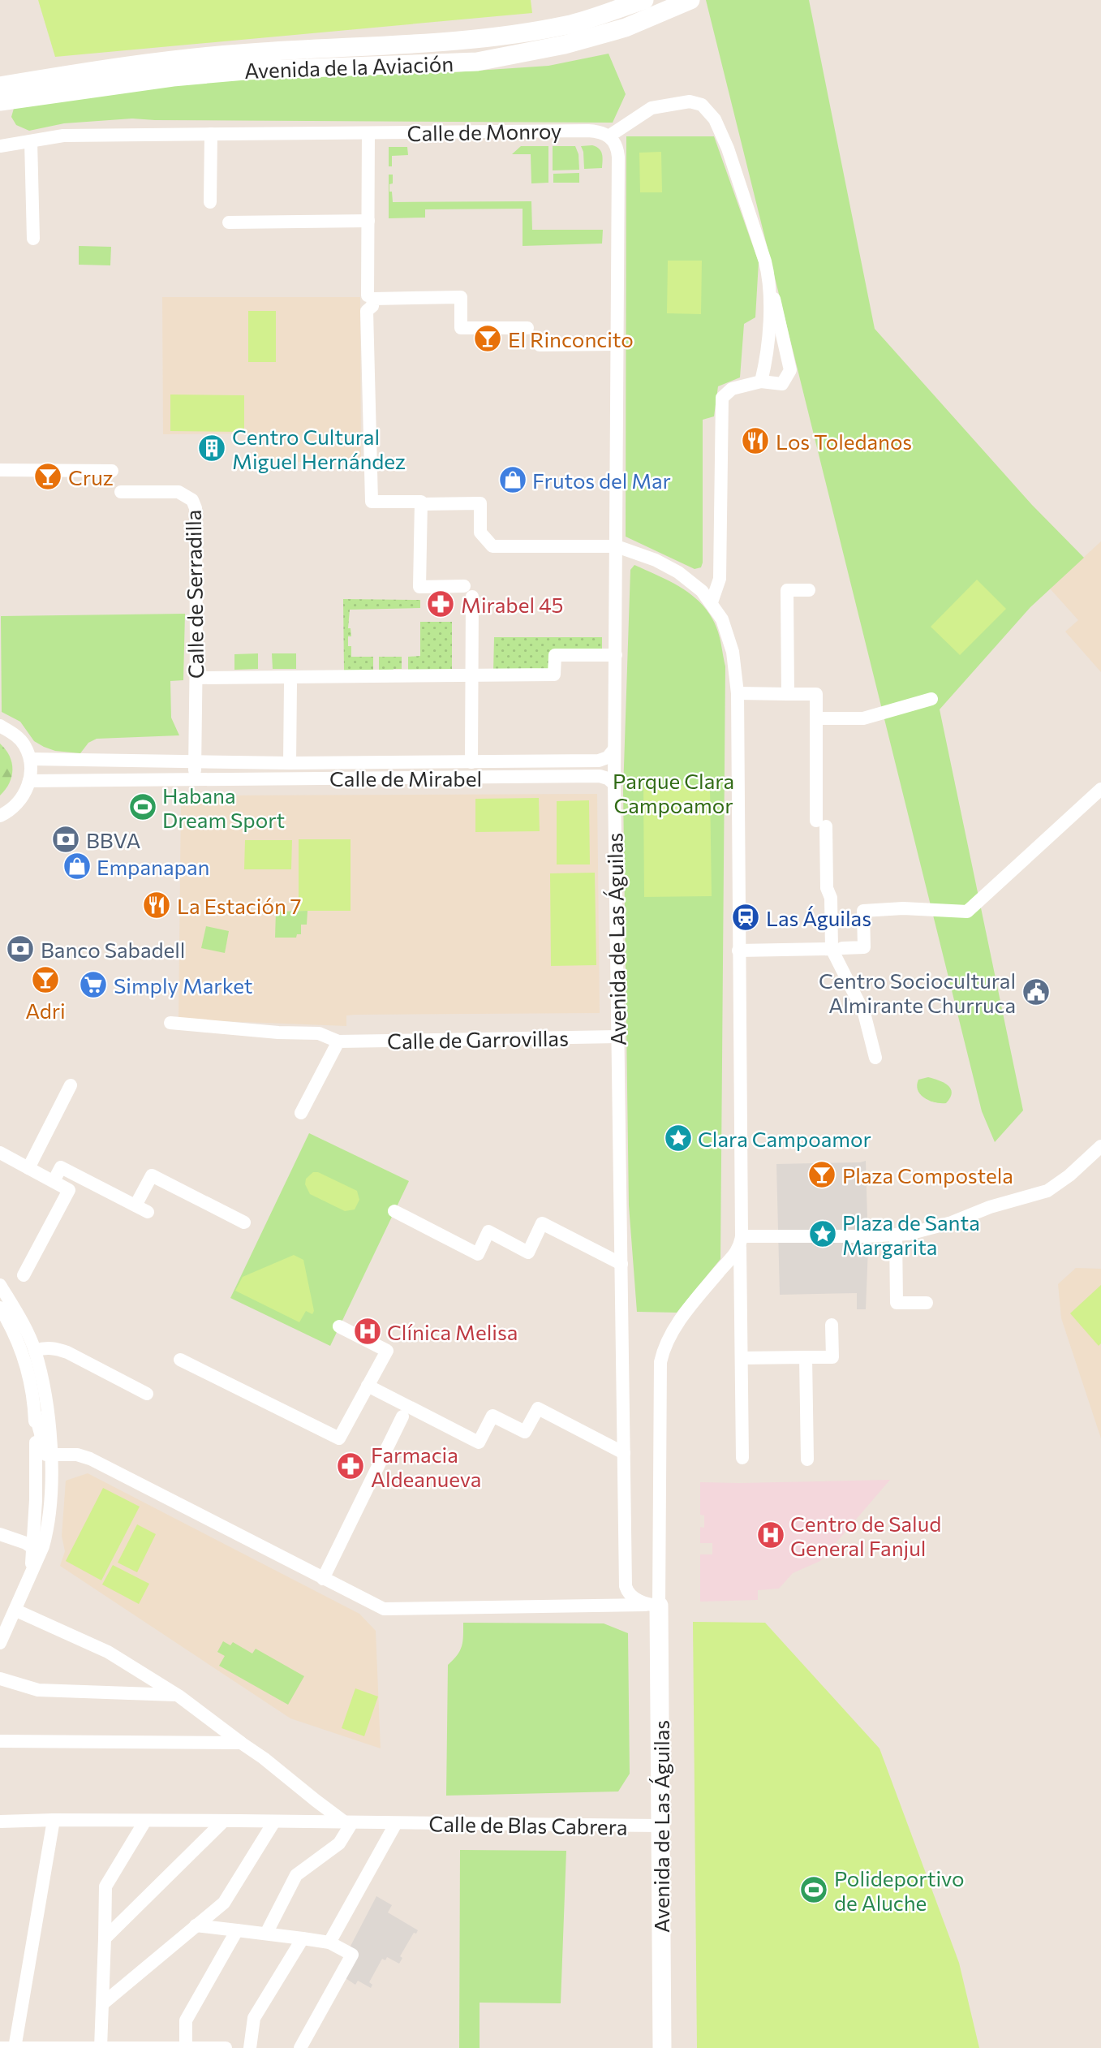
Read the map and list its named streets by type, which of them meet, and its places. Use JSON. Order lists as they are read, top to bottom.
{
  "streets": {
    "main road": ["Avenida de la Aviación", "Avenida de Las Águilas"],
    "street": [
      "Calle de Monroy",
      "Calle de Serradilla",
      "Calle de Mirabel",
      "Calle de Garrovillas",
      "Calle de Blas Cabrera"
    ]
  },
  "crossings": [
    ["Calle de Monroy", "Avenida de Las Águilas"],
    ["Calle de Serradilla", "Calle de Mirabel"],
    ["Calle de Mirabel", "Avenida de Las Águilas"],
    ["Avenida de Las Águilas", "Calle de Garrovillas"],
    ["Avenida de Las Águilas", "Calle de Blas Cabrera"]
  ],
  "parks": ["Parque Clara Campoamor"],
  "places": {
    "bar": [
      "El Rinconcito",
      "Cruz",
      "Adri",
      "Plaza Compostela"
    ],
    "restaurant": ["Los Toledanos", "La Estación 7"],
    "building": ["Centro Cultural Miguel Hernández"],
    "shop": ["Frutos del Mar", "Empanapan"],
    "pharmacy": ["Mirabel 45", "Farmacia Aldeanueva"],
    "sports": ["Habana Dream Sport", "Polideportivo de Aluche"],
    "bank": ["BBVA", "Banco Sabadell"],
    "station": ["Las Águilas"],
    "supermarket": ["Simply Market"],
    "public building": ["Centro Sociocultural Almirante Churruca"],
    "place": ["Clara Campoamor", "Plaza de Santa Margarita"],
    "hospital": ["Clínica Melisa", "Centro de Salud General Fanjul"]
  }
}
